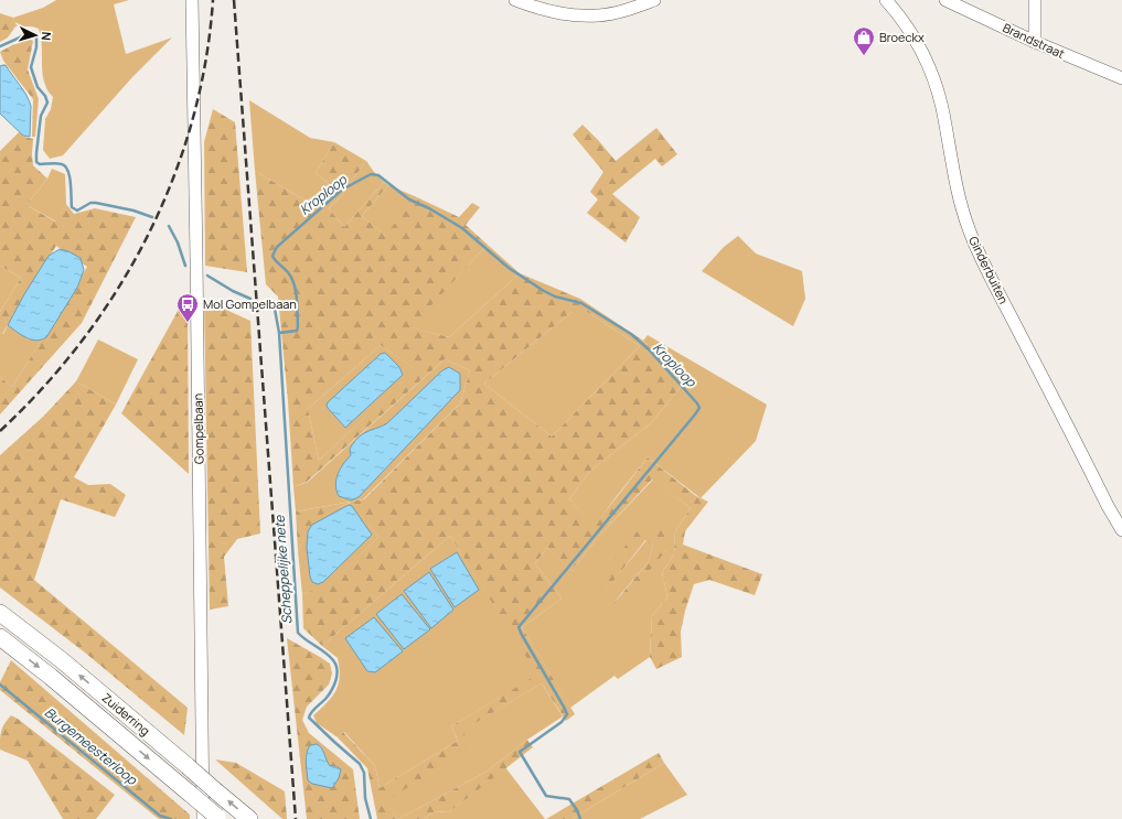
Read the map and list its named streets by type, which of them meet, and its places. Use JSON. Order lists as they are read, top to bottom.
{
  "streets": {
    "highway": ["Zuiderring"],
    "street": ["Brandstraat", "Ginderbuiten", "Gompelbaan"]
  },
  "crossings": [
    ["Gompelbaan", "Zuiderring"]
  ],
  "water": ["Kroploop", "Scheppelijke nete", "Burgemeesterloop"],
  "places": {
    "shop": ["Broeckx"],
    "bus stop": ["Mol Gompelbaan"]
  },
  "north": "right"
}
